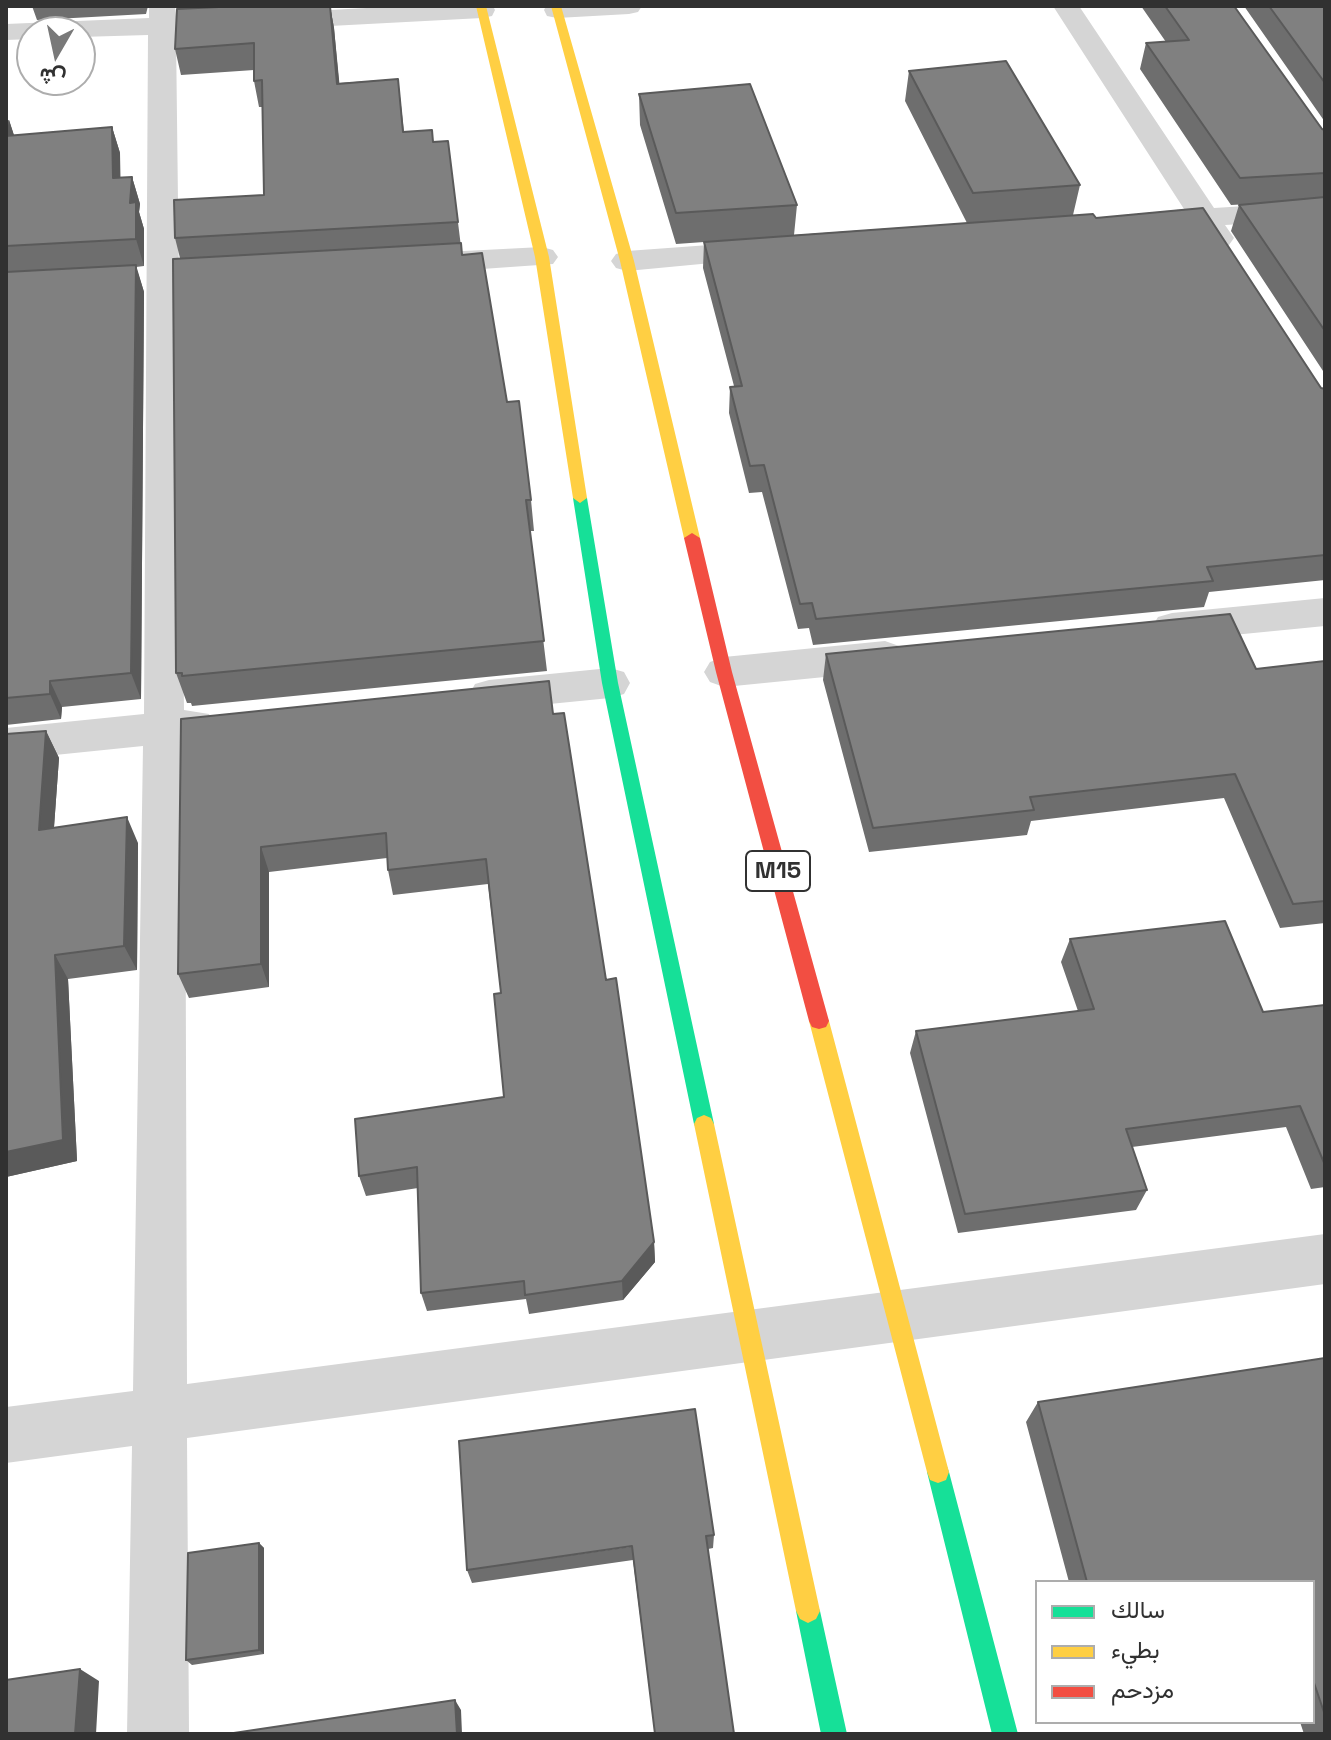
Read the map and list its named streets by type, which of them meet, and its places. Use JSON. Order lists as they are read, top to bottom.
{
  "streets": {
    "highway": ["M15"]
  },
  "legend": ["سالك", "بطيء", "مزدحم"],
  "north": "bottom"
}
